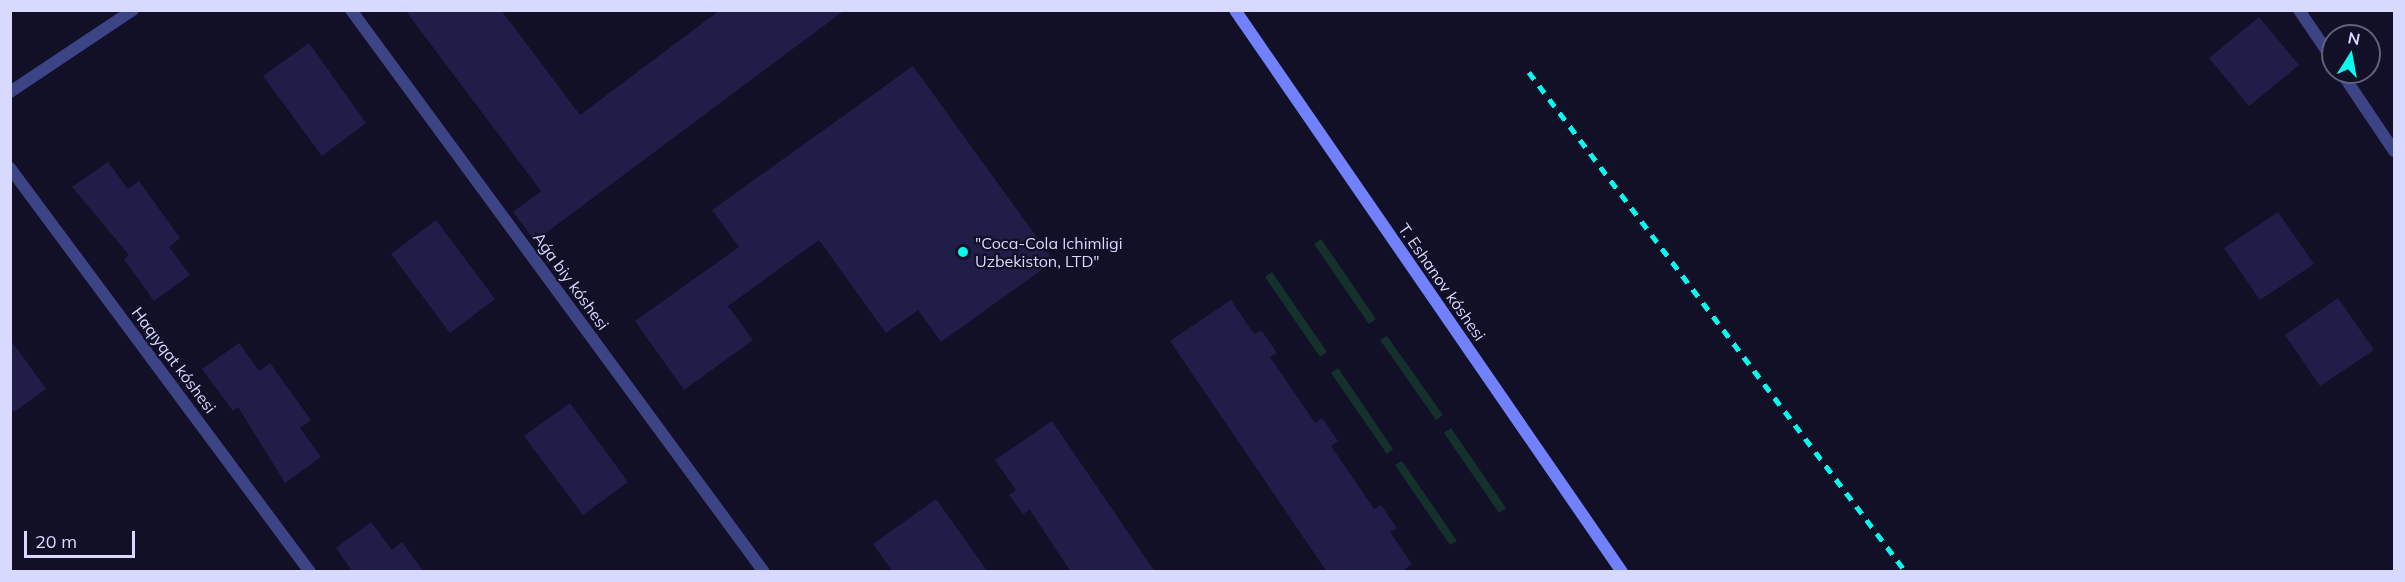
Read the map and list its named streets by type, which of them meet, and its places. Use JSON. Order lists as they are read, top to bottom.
{
  "streets": {
    "main road": ["T. Eshanov kóshesi"],
    "street": ["Aǵa biy kóshesi", "Haqıyqat kóshesi"]
  },
  "places": ["\"Coca-Cola Ichimligi Uzbekiston, LTD\""],
  "scale_bar": "20 m",
  "north": "top"
}
